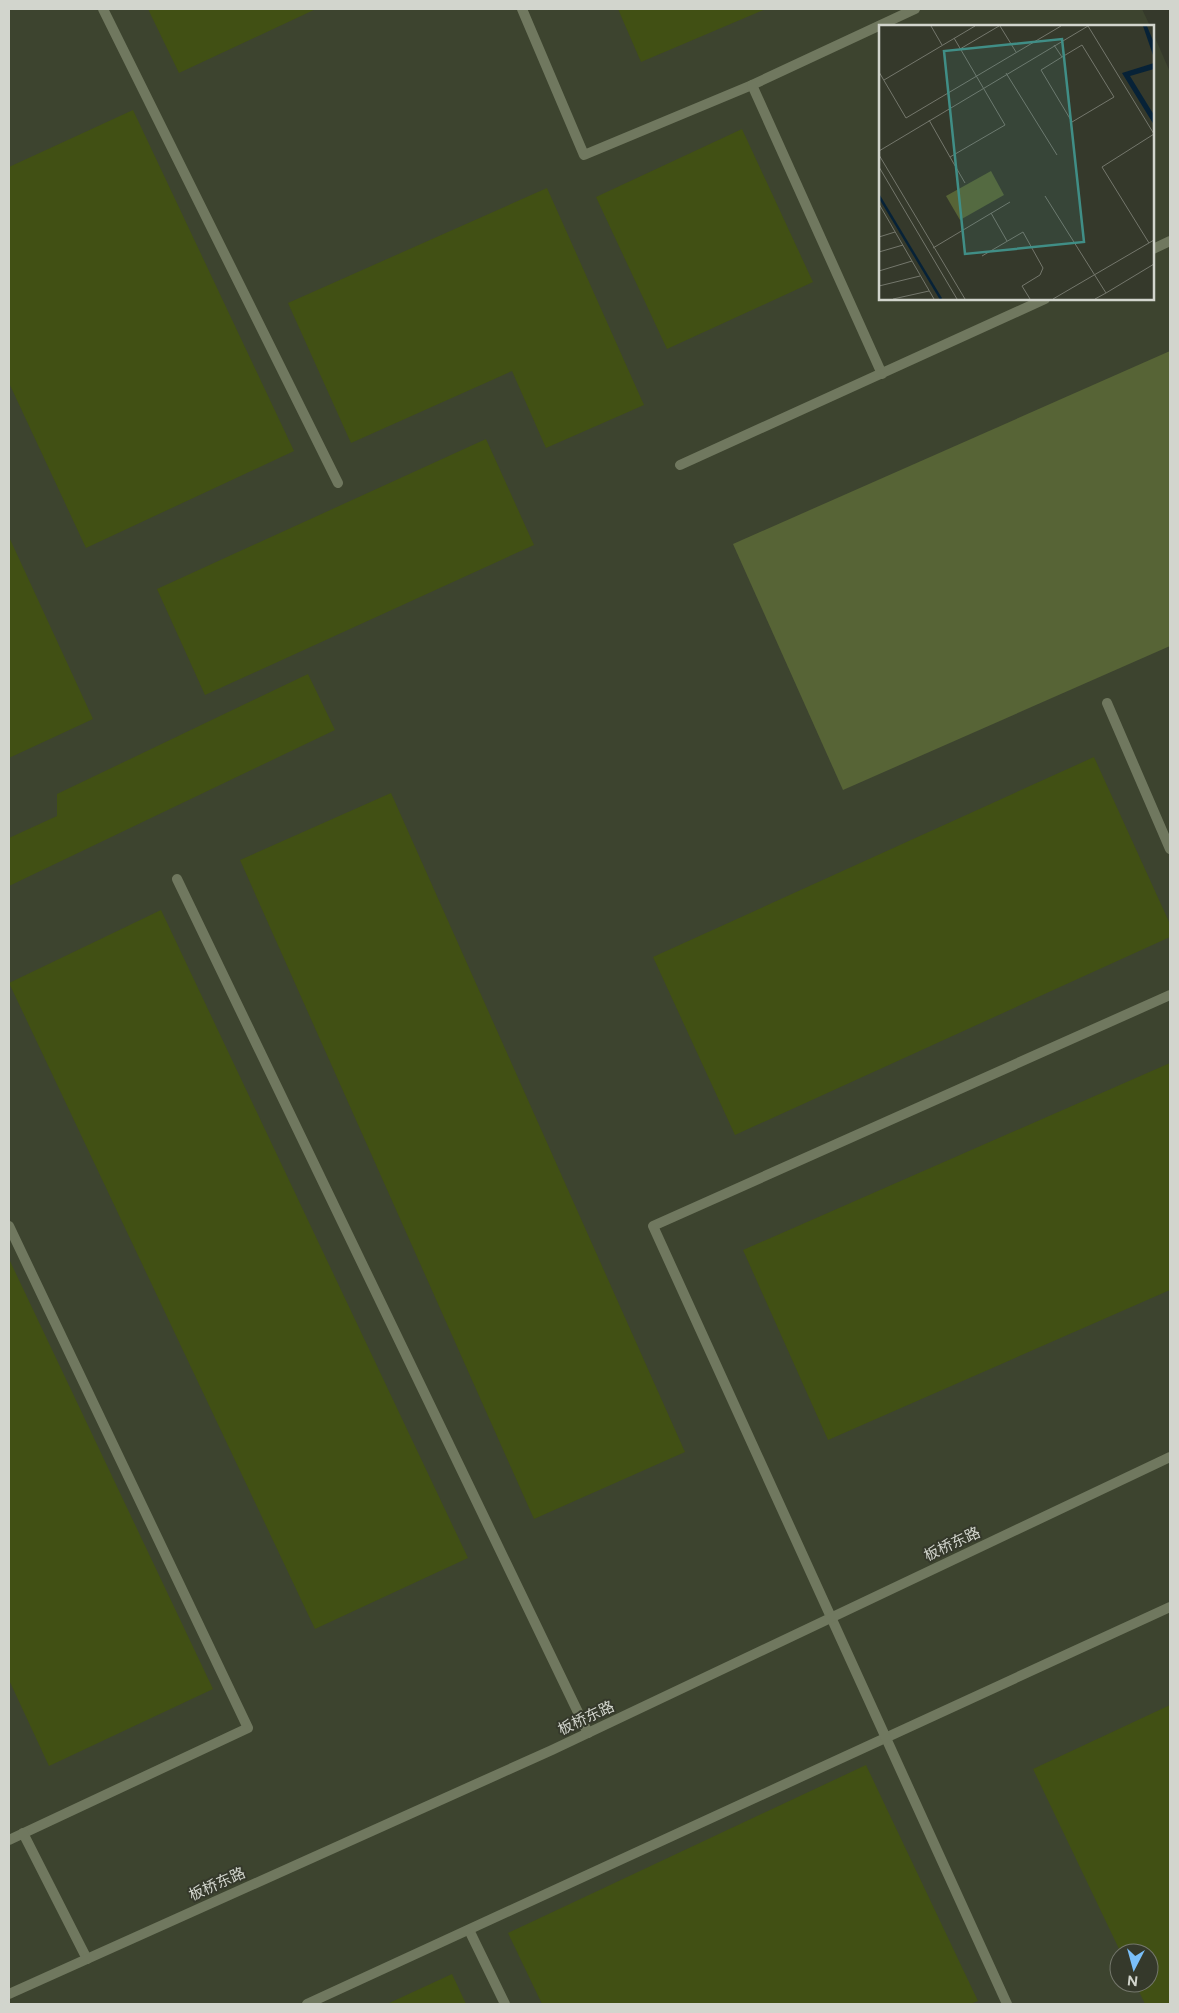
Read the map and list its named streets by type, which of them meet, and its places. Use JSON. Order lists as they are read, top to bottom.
{
  "streets": {
    "street": ["板桥东路"]
  },
  "north": "bottom"
}
